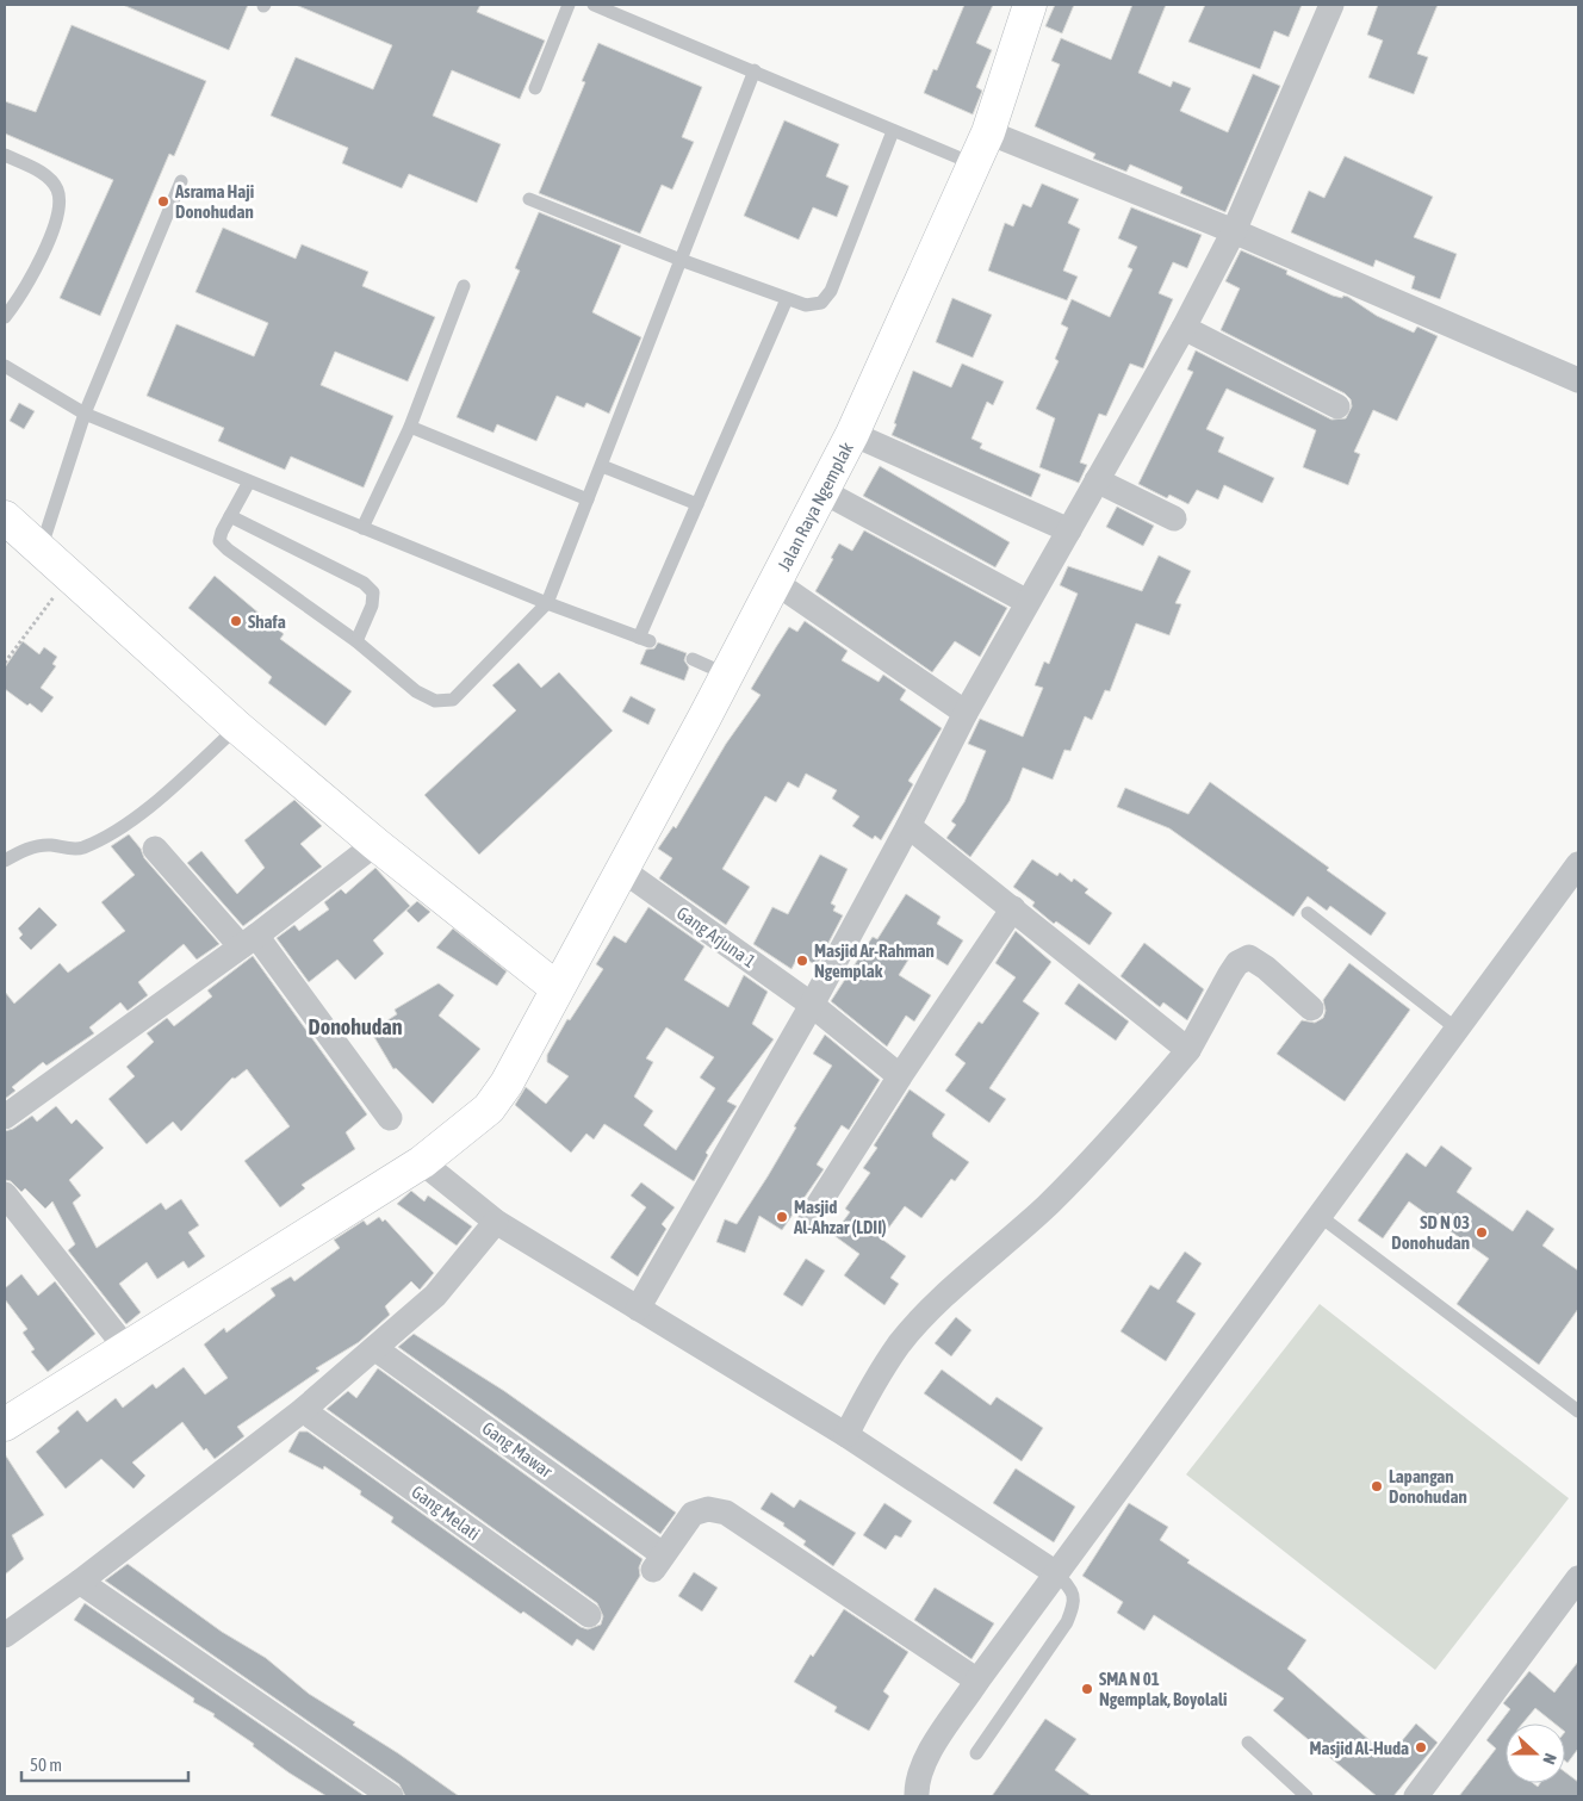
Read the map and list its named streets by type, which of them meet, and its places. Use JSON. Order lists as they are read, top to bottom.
{
  "streets": {
    "main road": ["Jalan Raya Ngemplak"],
    "street": ["Gang Arjuna 1", "Gang Mawar", "Gang Melati"]
  },
  "crossings": [
    ["Jalan Raya Ngemplak", "Gang Arjuna 1"]
  ],
  "districts": ["Donohudan"],
  "places": [
    "Asrama Haji Donohudan",
    "Shafa",
    "Masjid Ar-Rahman Ngemplak",
    "Masjid Al-Ahzar (LDII)",
    "SD N 03 Donohudan",
    "Lapangan Donohudan",
    "SMA N 01 Ngemplak, Boyolali",
    "Masjid Al-Huda"
  ],
  "scale_bar": "50 m",
  "north": "right"
}
